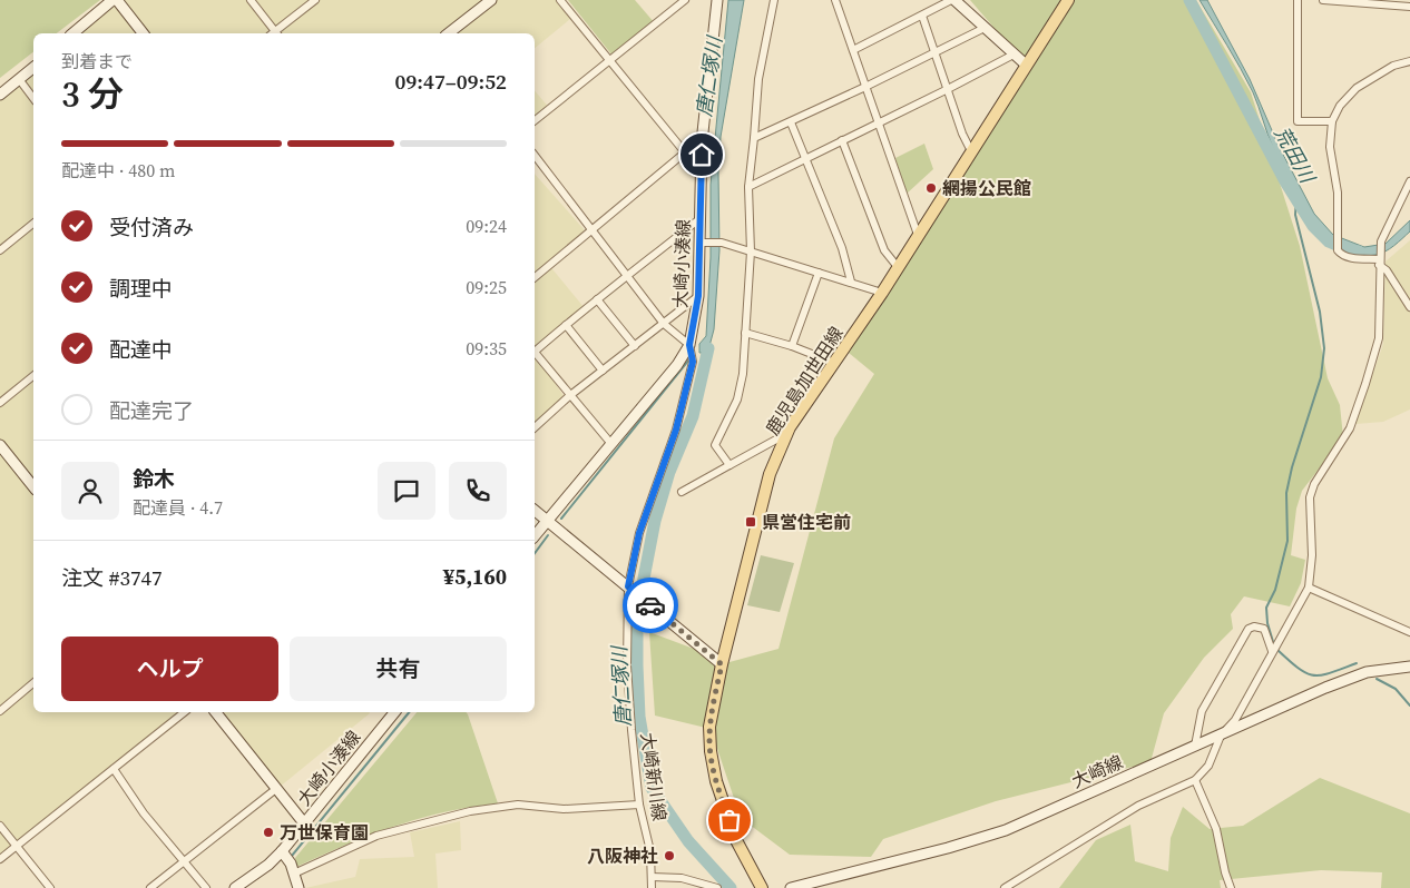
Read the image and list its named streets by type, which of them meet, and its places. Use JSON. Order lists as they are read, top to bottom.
{
  "streets": {
    "main road": ["鹿児島加世田線"],
    "street": ["大崎小湊線", "大崎線", "大崎新川線"]
  },
  "crossings": [
    ["大崎小湊線", "大崎新川線"]
  ],
  "water": ["唐仁塚川", "荒田川"],
  "places": {
    "other": ["網揚公民館", "万世保育園", "八阪神社"],
    "transit": ["県営住宅前"]
  },
  "page": {
    "heading": ["3 分", "到着まで", "09:47–09:52"],
    "panel": [
      "鈴木",
      "配達員 · 4.7",
      "注文 #3747",
      "¥5,160"
    ],
    "bar": "配達中 · 480 m",
    "list": [
      ["受付済み", "09:24"],
      ["調理中", "09:25"],
      ["配達中", "09:35"],
      "配達完了"
    ],
    "buttons": ["ヘルプ", "共有"]
  }
}
